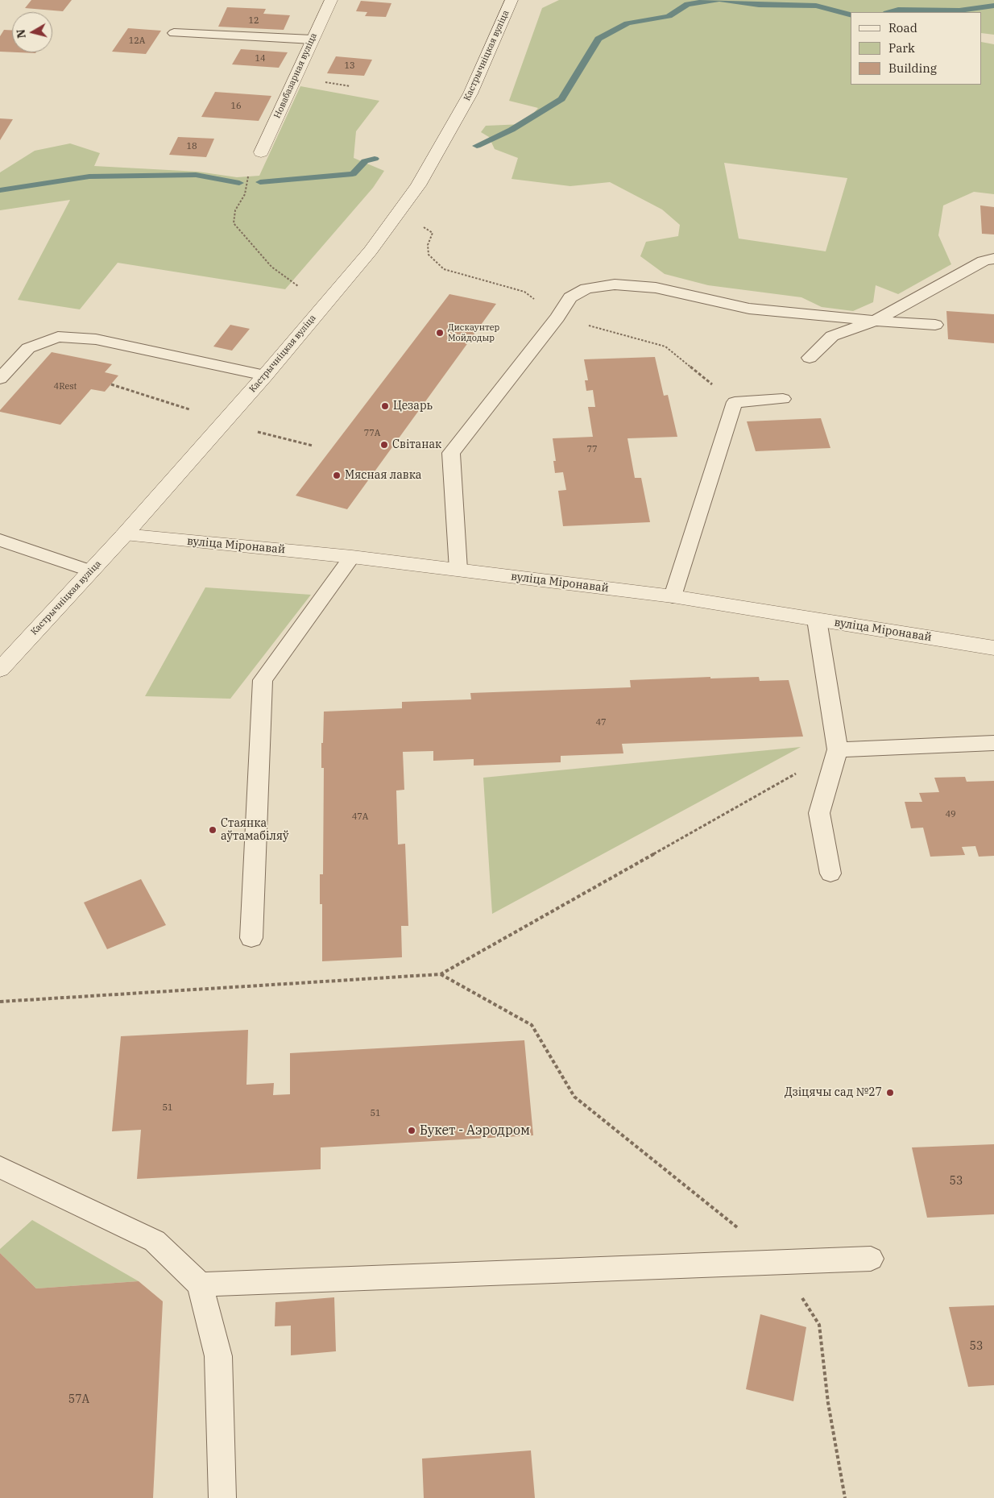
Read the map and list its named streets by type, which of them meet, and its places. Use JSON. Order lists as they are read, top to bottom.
{
  "streets": {
    "main road": ["Кастрычніцкая вуліца", "Новабазарная вуліца", "вуліца Міронавай"]
  },
  "crossings": [
    ["Кастрычніцкая вуліца", "вуліца Міронавай"]
  ],
  "places": [
    "Дискаунтер Мойдодыр",
    "Цезарь",
    "Світанак",
    "Мясная лавка",
    "Стаянка аўтамабіляў",
    "Дзіцячы сад №27",
    "Букет - Аэродром"
  ],
  "house_numbers": [
    "12",
    "12А",
    "14",
    "13",
    "16",
    "18",
    "4Rest",
    "77А",
    "77",
    "47",
    "49",
    "47А",
    "51",
    "51",
    "53",
    "53",
    "57А"
  ],
  "legend": ["Road", "Park", "Building"],
  "north": "left"
}
